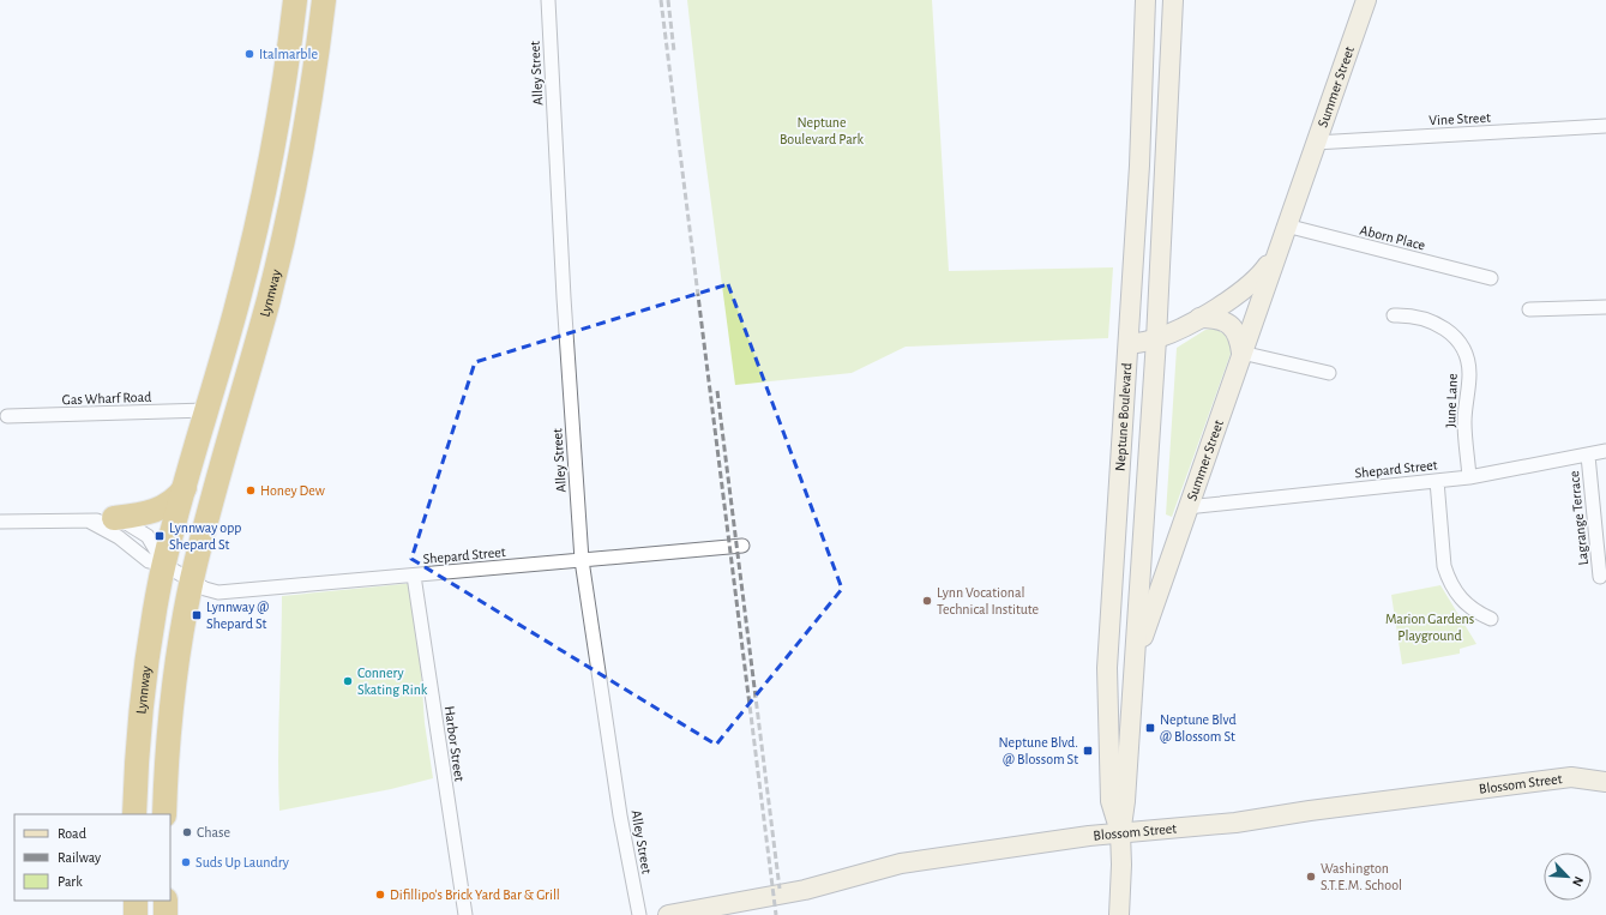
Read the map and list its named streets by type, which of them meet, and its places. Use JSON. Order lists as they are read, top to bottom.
{
  "streets": {
    "highway": ["Lynnway"],
    "street": [
      "Alley Street",
      "Summer Street",
      "Vine Street",
      "Aborn Place",
      "Gas Wharf Road",
      "June Lane",
      "Neptune Boulevard",
      "Shepard Street",
      "Lagrange Terrace",
      "Harbor Street",
      "Blossom Street"
    ]
  },
  "crossings": [
    ["Alley Street", "Shepard Street"],
    ["Summer Street", "Vine Street"],
    ["Summer Street", "Aborn Place"],
    ["Summer Street", "Neptune Boulevard"],
    ["Summer Street", "Shepard Street"],
    ["Lynnway", "Gas Wharf Road"],
    ["Lynnway", "Shepard Street"],
    ["June Lane", "Shepard Street"],
    ["Neptune Boulevard", "Blossom Street"],
    ["Shepard Street", "Lagrange Terrace"],
    ["Shepard Street", "Harbor Street"]
  ],
  "parks": ["Neptune Boulevard Park", "Marion Gardens Playground"],
  "places": {
    "other": [
      "Italmarble",
      "Honey Dew",
      "Lynn Vocational Technical Institute",
      "Connery Skating Rink",
      "Chase",
      "Suds Up Laundry",
      "Washington S.T.E.M. School",
      "Difillipo's Brick Yard Bar & Grill"
    ],
    "transit": [
      "Lynnway opp Shepard St",
      "Lynnway @ Shepard St",
      "Neptune Blvd @ Blossom St",
      "Neptune Blvd. @ Blossom St"
    ]
  },
  "legend": ["Road", "Railway", "Park"],
  "north": "bottom right"
}
